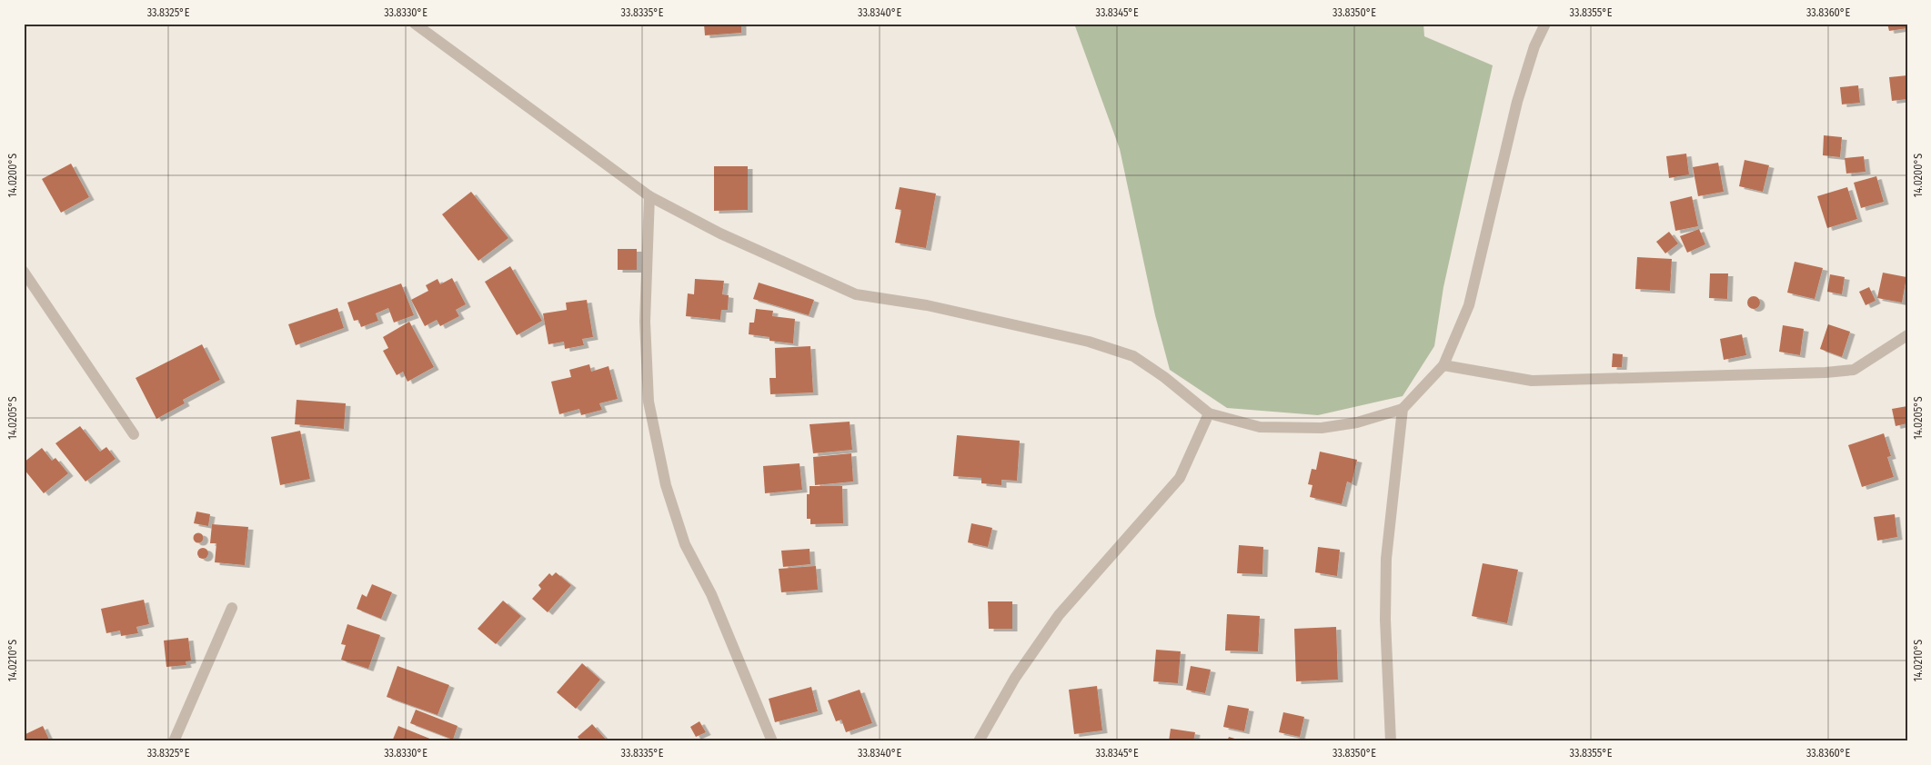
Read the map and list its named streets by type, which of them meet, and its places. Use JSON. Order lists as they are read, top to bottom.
{
  "coordinates": [
    "33.8325°E",
    "33.8330°E",
    "33.8335°E",
    "33.8340°E",
    "33.8345°E",
    "33.8350°E",
    "33.8355°E",
    "33.8360°E",
    "14.0200°S",
    "14.0205°S",
    "14.0210°S"
  ]
}
